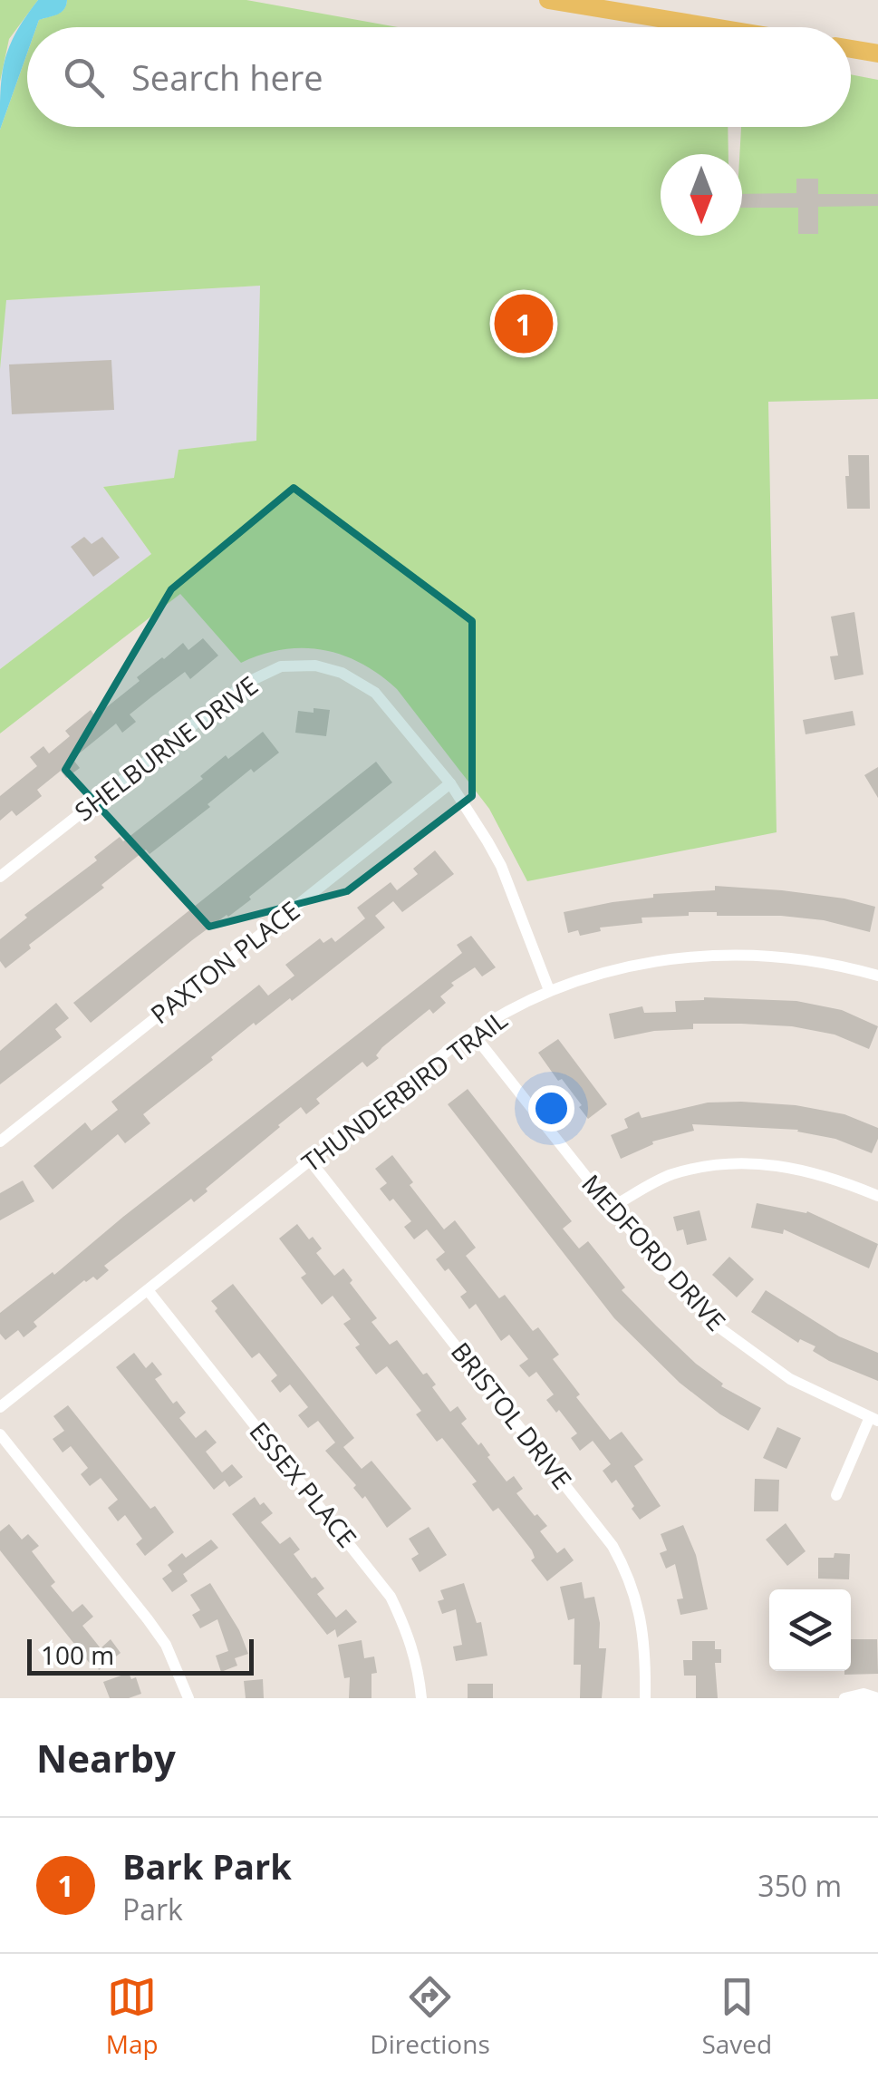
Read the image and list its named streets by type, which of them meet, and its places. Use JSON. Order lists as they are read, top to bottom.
{
  "streets": {
    "street": [
      "SHELBURNE DRIVE",
      "PAXTON PLACE",
      "THUNDERBIRD TRAIL",
      "MEDFORD DRIVE",
      "BRISTOL DRIVE",
      "ESSEX PLACE"
    ]
  },
  "crossings": [
    ["SHELBURNE DRIVE", "PAXTON PLACE"],
    ["SHELBURNE DRIVE", "THUNDERBIRD TRAIL"],
    ["THUNDERBIRD TRAIL", "MEDFORD DRIVE"],
    ["THUNDERBIRD TRAIL", "BRISTOL DRIVE"],
    ["THUNDERBIRD TRAIL", "ESSEX PLACE"]
  ],
  "scale_bar": "100 m",
  "north": "bottom",
  "page": {
    "search": "Search here",
    "pins": "1",
    "scale": "100 m",
    "heading": "Nearby",
    "list": [
      {
        "mark": "1",
        "name": "Bark Park",
        "note": "Park",
        "value": "350 m"
      }
    ],
    "nav": ["Map", "Directions", "Saved"]
  }
}
